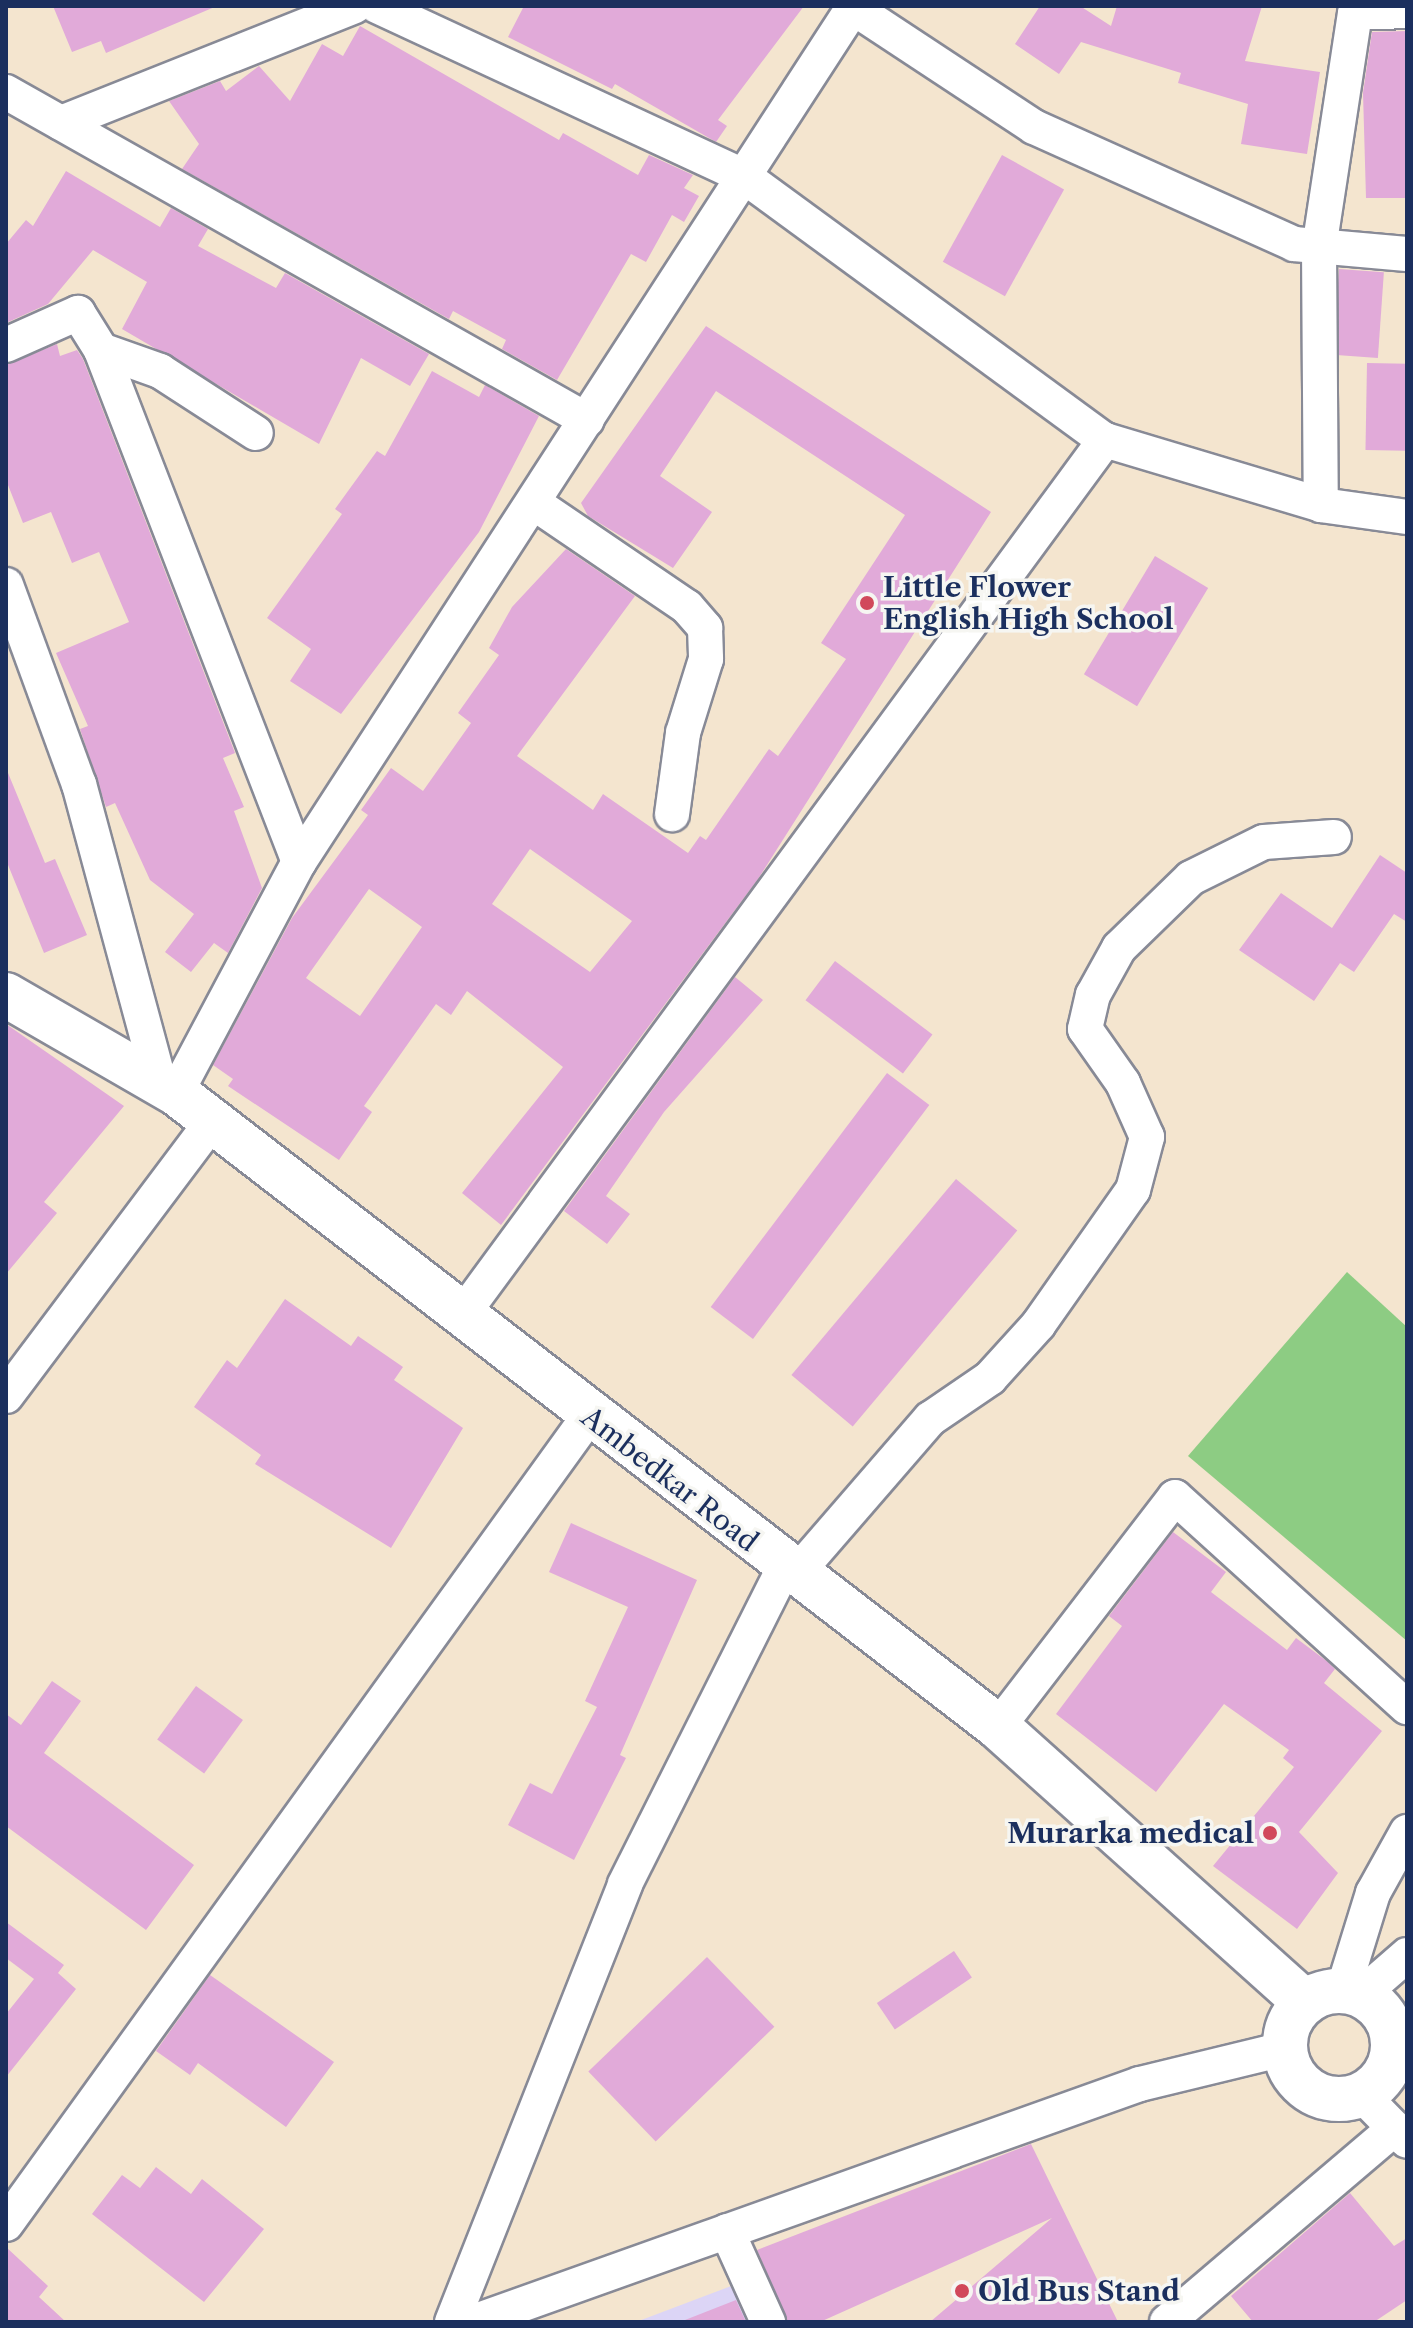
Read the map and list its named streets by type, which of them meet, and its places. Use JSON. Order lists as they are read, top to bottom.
{
  "streets": {
    "main road": ["Ambedkar Road"]
  },
  "places": ["Little Flower English High School", "Murarka medical", "Old Bus Stand"]
}
